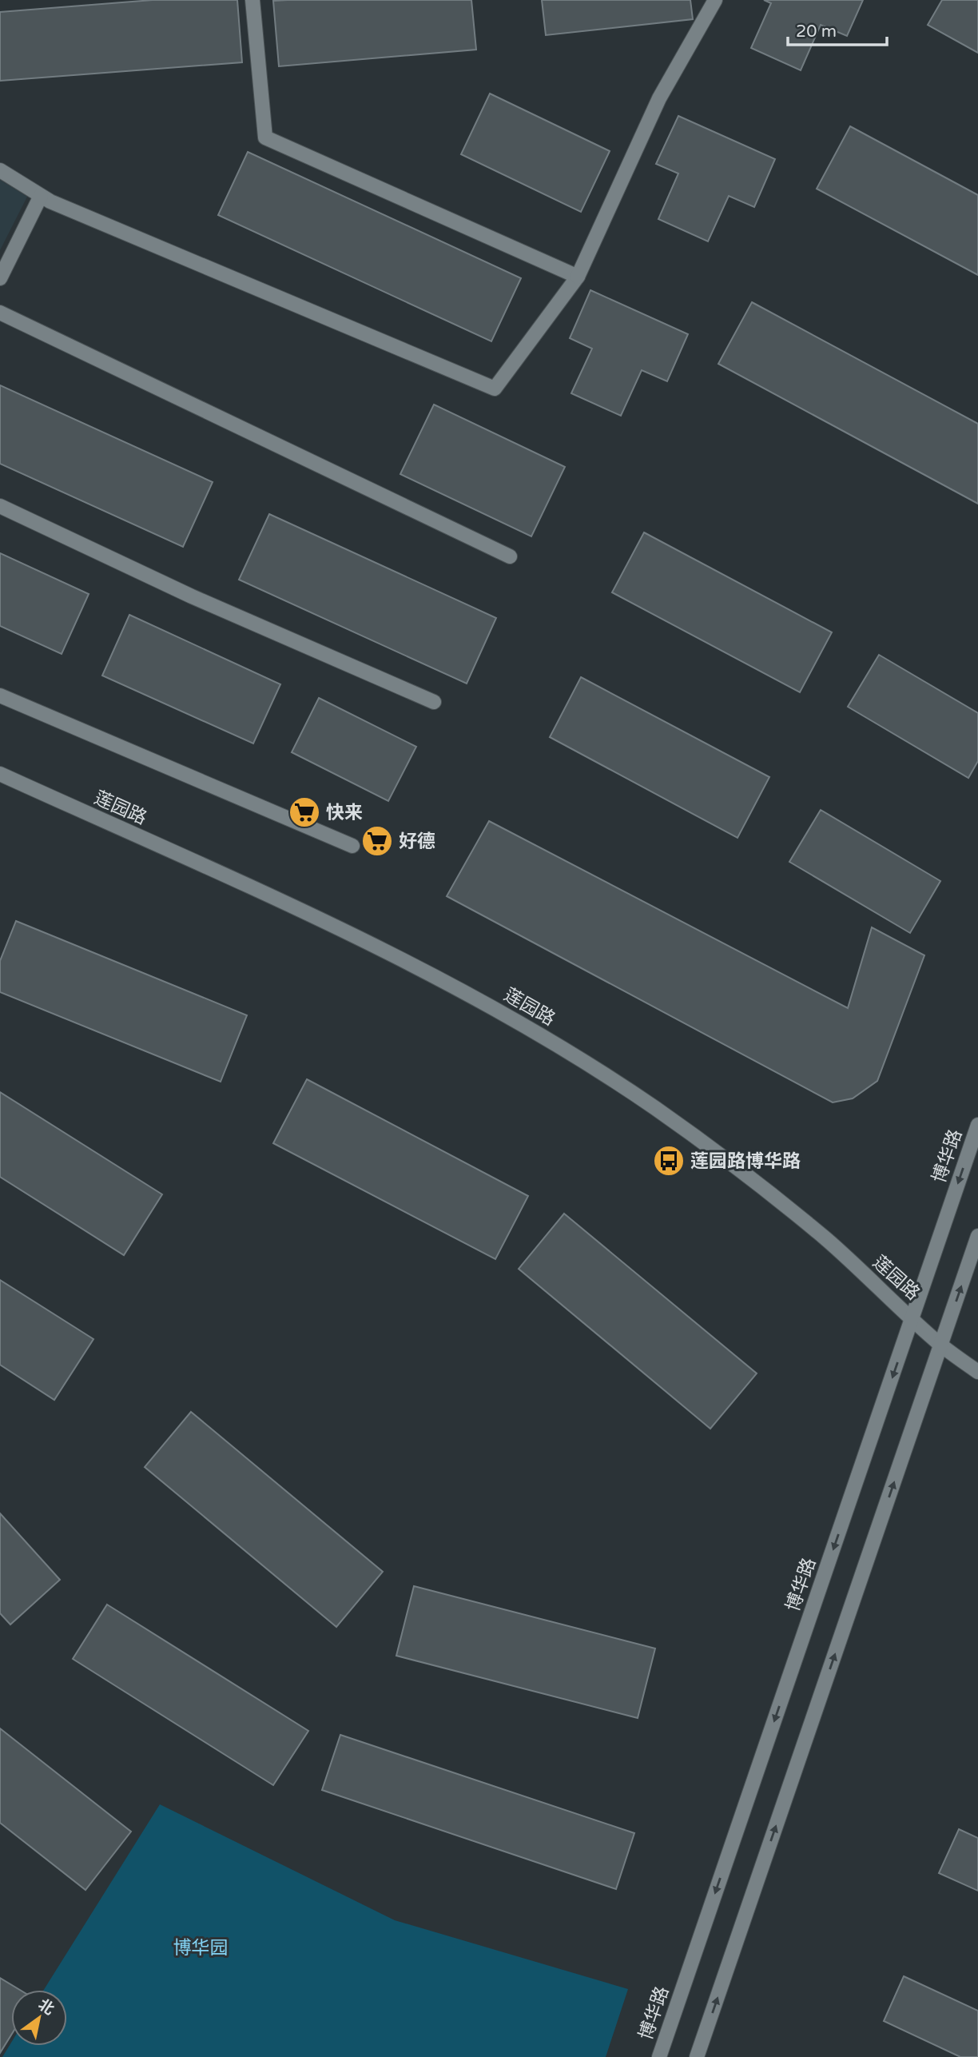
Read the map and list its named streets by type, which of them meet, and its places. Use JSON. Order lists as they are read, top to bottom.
{
  "streets": {
    "street": ["莲园路", "博华路"]
  },
  "crossings": [
    ["莲园路", "博华路"]
  ],
  "parks": ["博华园"],
  "places": {
    "supermarket": ["快来", "好德"],
    "bus stop": ["莲园路博华路"]
  },
  "scale_bar": "20 m",
  "north": "top right"
}
